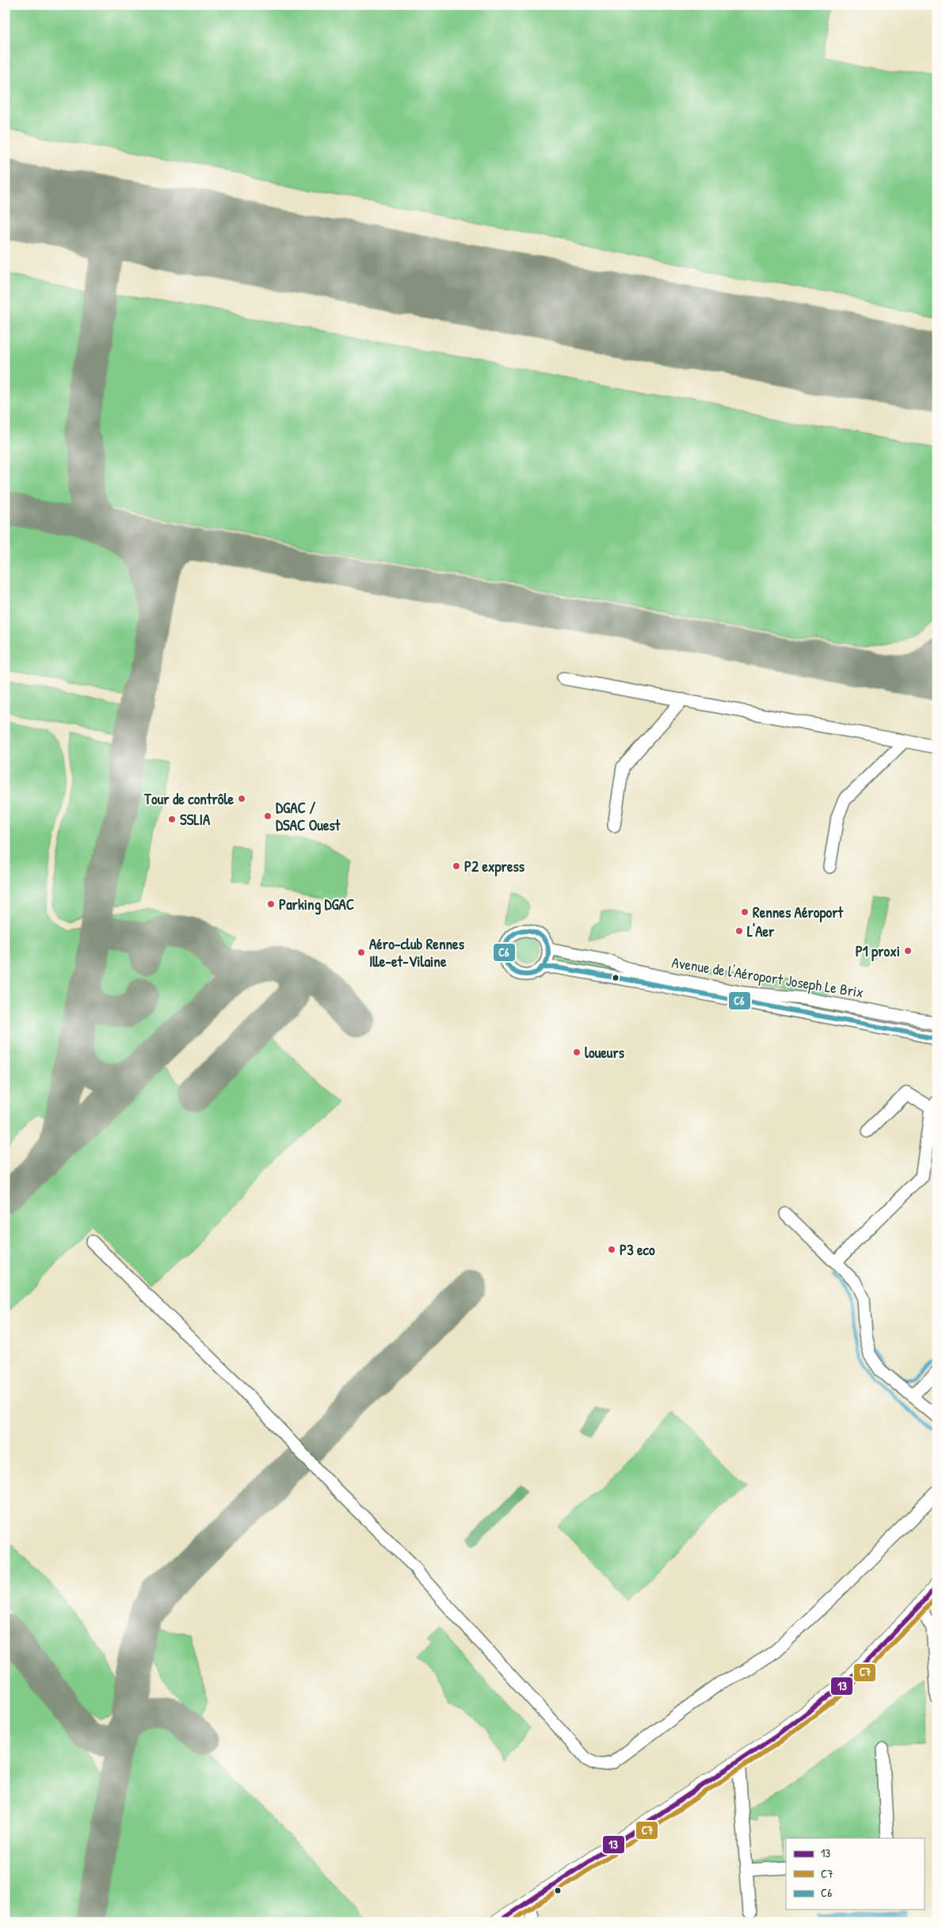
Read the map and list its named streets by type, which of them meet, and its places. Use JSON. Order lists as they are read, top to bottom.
{
  "streets": {
    "street": ["Avenue de l'Aéroport Joseph Le Brix"]
  },
  "places": [
    "Tour de contrôle",
    "DGAC / DSAC Ouest",
    "SSLIA",
    "P2 express",
    "Parking DGAC",
    "Rennes Aéroport",
    "L'Aer",
    "P1 proxi",
    "Aéro-club Rennes Ille-et-Vilaine",
    "loueurs",
    "P3 eco"
  ],
  "lines": ["transit line C6", "transit line 13", "transit line C7"],
  "legend": ["13", "C7", "C6"]
}
